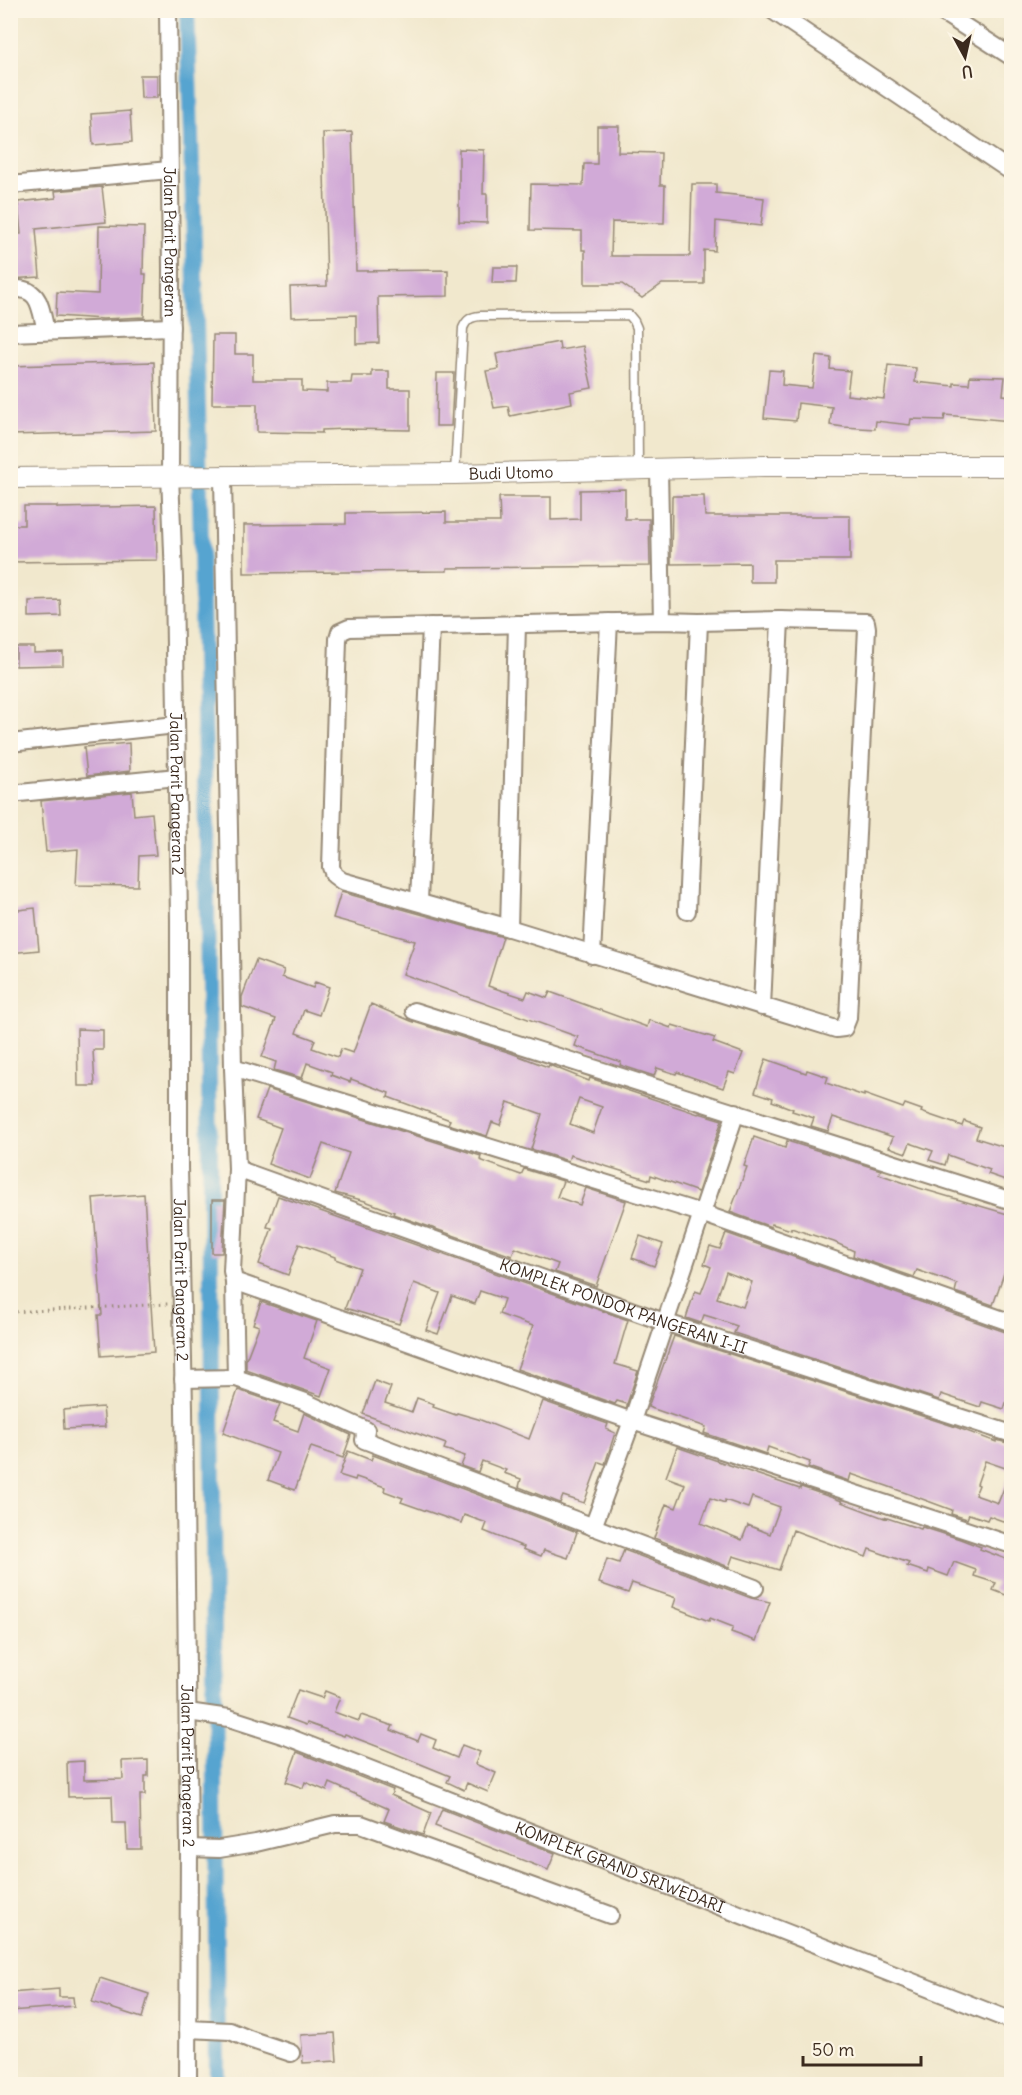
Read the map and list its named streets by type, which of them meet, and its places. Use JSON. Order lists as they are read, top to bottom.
{
  "streets": {
    "street": [
      "Jalan Parit Pangeran",
      "Budi Utomo",
      "Jalan Parit Pangeran 2",
      "KOMPLEK PONDOK PANGERAN I-II",
      "KOMPLEK GRAND SRIWEDARI"
    ]
  },
  "crossings": [
    ["Jalan Parit Pangeran", "Budi Utomo"],
    ["Jalan Parit Pangeran", "Jalan Parit Pangeran 2"],
    ["Budi Utomo", "Jalan Parit Pangeran 2"],
    ["Jalan Parit Pangeran 2", "KOMPLEK GRAND SRIWEDARI"]
  ],
  "scale_bar": "50 m",
  "north": "bottom"
}
